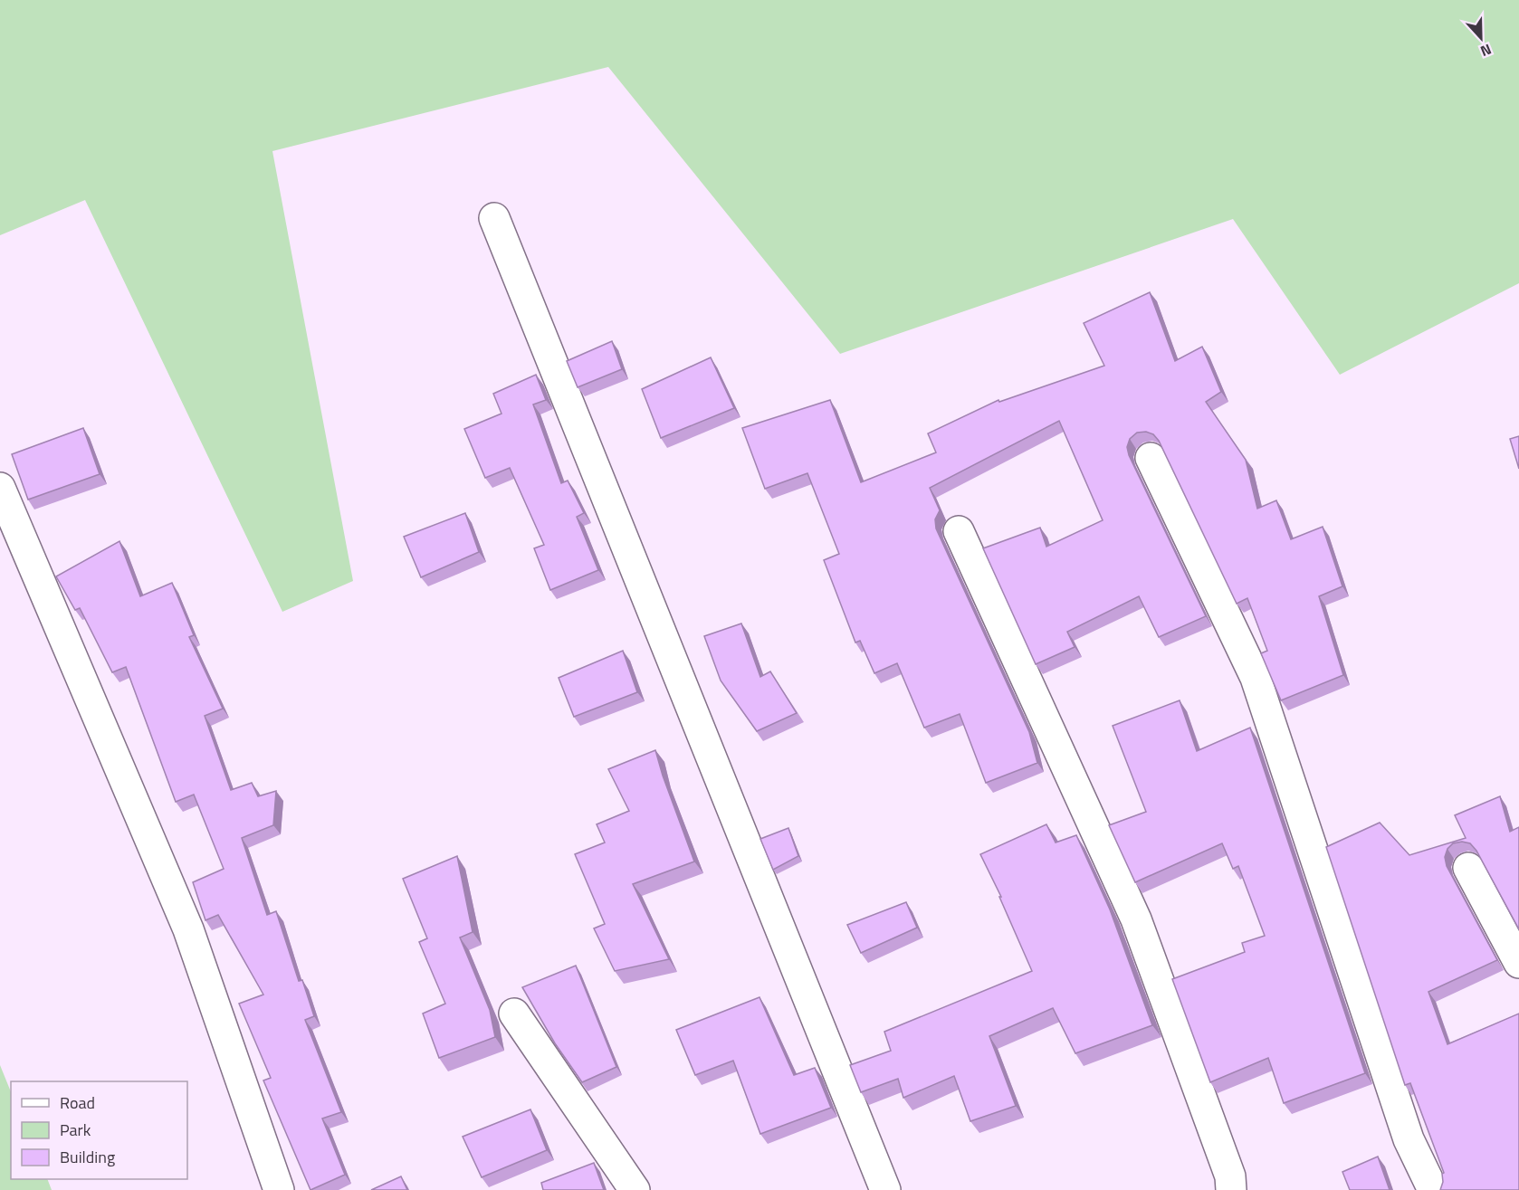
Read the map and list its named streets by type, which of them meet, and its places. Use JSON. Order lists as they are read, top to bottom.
{
  "legend": ["Road", "Park", "Building"],
  "north": "bottom"
}
